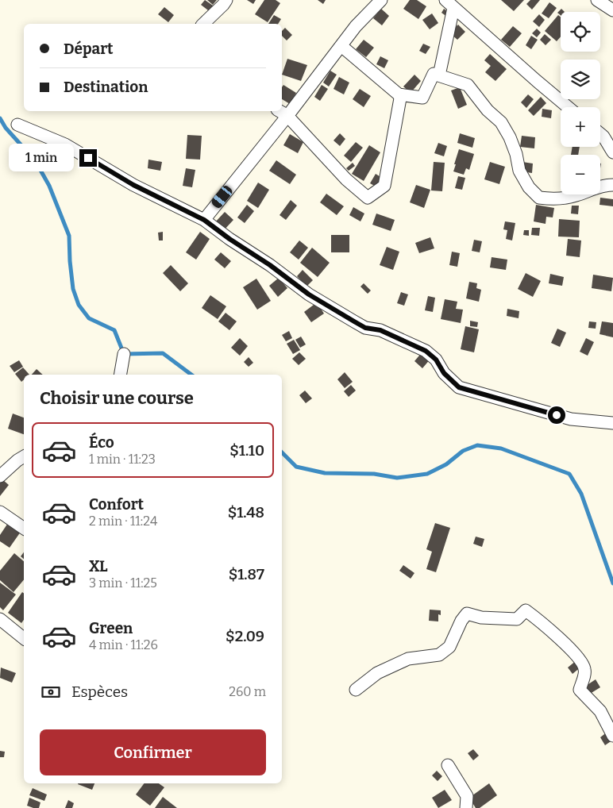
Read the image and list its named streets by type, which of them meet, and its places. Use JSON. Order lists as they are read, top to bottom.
{
  "page": {
    "map_buttons": ["+", "−"],
    "banner": ["Départ", "Destination"],
    "bubble": "1 min",
    "heading": "Choisir une course",
    "list": [
      {
        "name": "Éco",
        "note": "1 min · 11:23",
        "value": "$1.10"
      },
      {
        "name": "Confort",
        "note": "2 min · 11:24",
        "value": "$1.48"
      },
      {
        "name": "XL",
        "note": "3 min · 11:25",
        "value": "$1.87"
      },
      {
        "name": "Green",
        "note": "4 min · 11:26",
        "value": "$2.09"
      }
    ],
    "pay": ["Espèces", "260 m"],
    "buttons": "Confirmer"
  }
}
